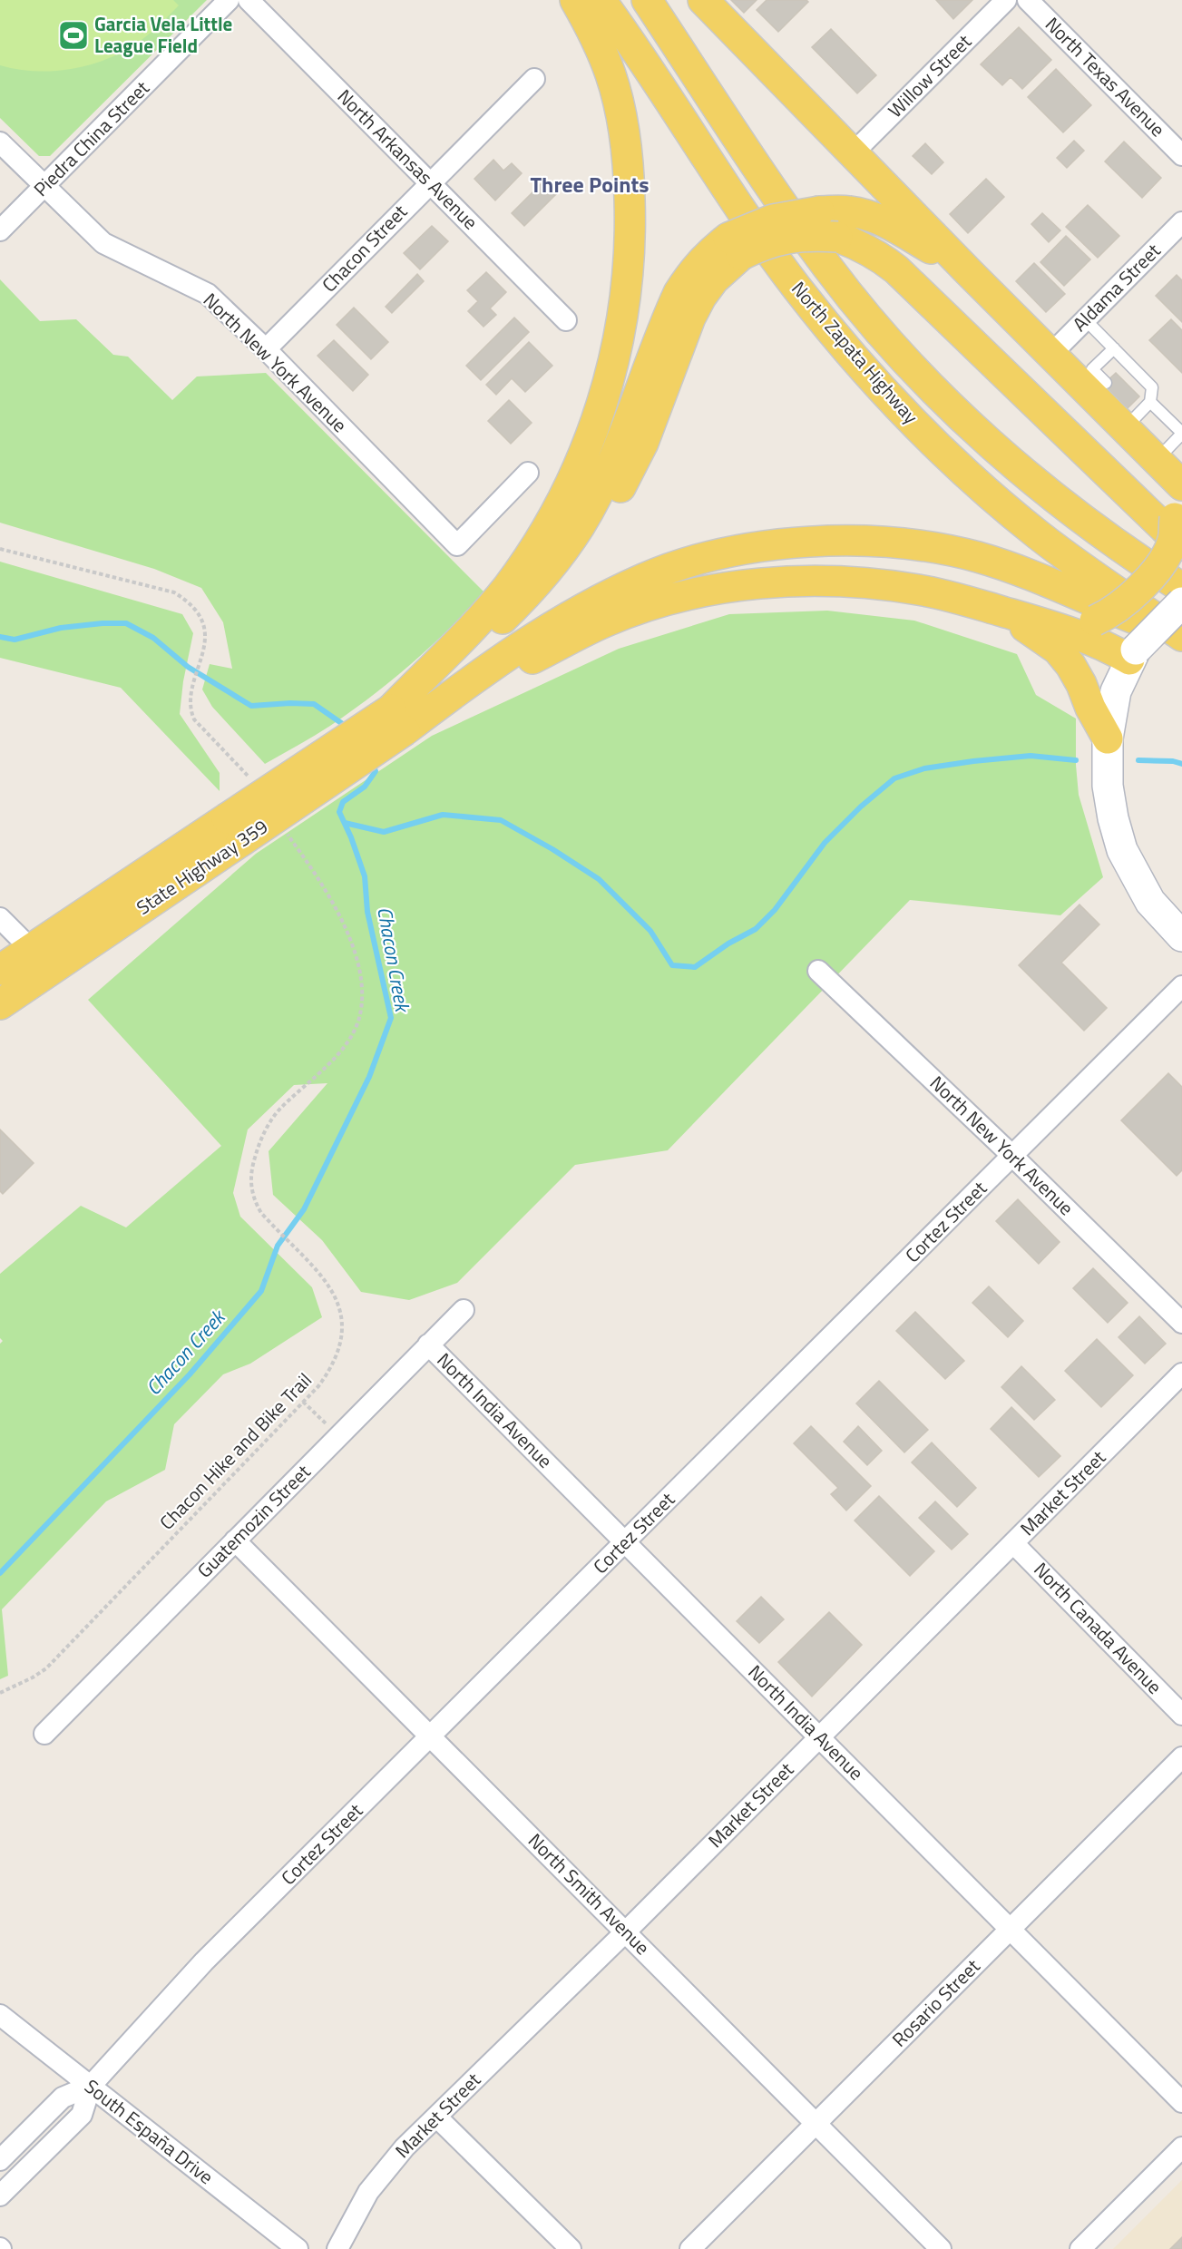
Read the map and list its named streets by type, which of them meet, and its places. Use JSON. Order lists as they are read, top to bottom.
{
  "streets": {
    "main road": ["North Zapata Highway", "State Highway 359"],
    "street": [
      "Willow Street",
      "North Texas Avenue",
      "Piedra China Street",
      "North Arkansas Avenue",
      "Chacon Street",
      "Aldama Street",
      "North New York Avenue",
      "Cortez Street",
      "North India Avenue",
      "Market Street",
      "Guatemozin Street",
      "North Canada Avenue",
      "North Smith Avenue",
      "Rosario Street",
      "South España Drive"
    ],
    "path": ["Chacon Hike and Bike Trail"]
  },
  "crossings": [
    ["Piedra China Street", "North New York Avenue"],
    ["North Arkansas Avenue", "Chacon Street"],
    ["Chacon Street", "North New York Avenue"],
    ["North New York Avenue", "Cortez Street"],
    ["Cortez Street", "North India Avenue"],
    ["Cortez Street", "North Smith Avenue"],
    ["Cortez Street", "South España Drive"],
    ["North India Avenue", "Market Street"],
    ["North India Avenue", "Guatemozin Street"],
    ["North India Avenue", "Rosario Street"],
    ["Market Street", "North Canada Avenue"],
    ["Market Street", "North Smith Avenue"],
    ["Guatemozin Street", "North Smith Avenue"],
    ["North Smith Avenue", "Rosario Street"]
  ],
  "districts": ["Three Points"],
  "water": ["Chacon Creek"],
  "places": {
    "sports": ["Garcia Vela Little League Field"]
  }
}
